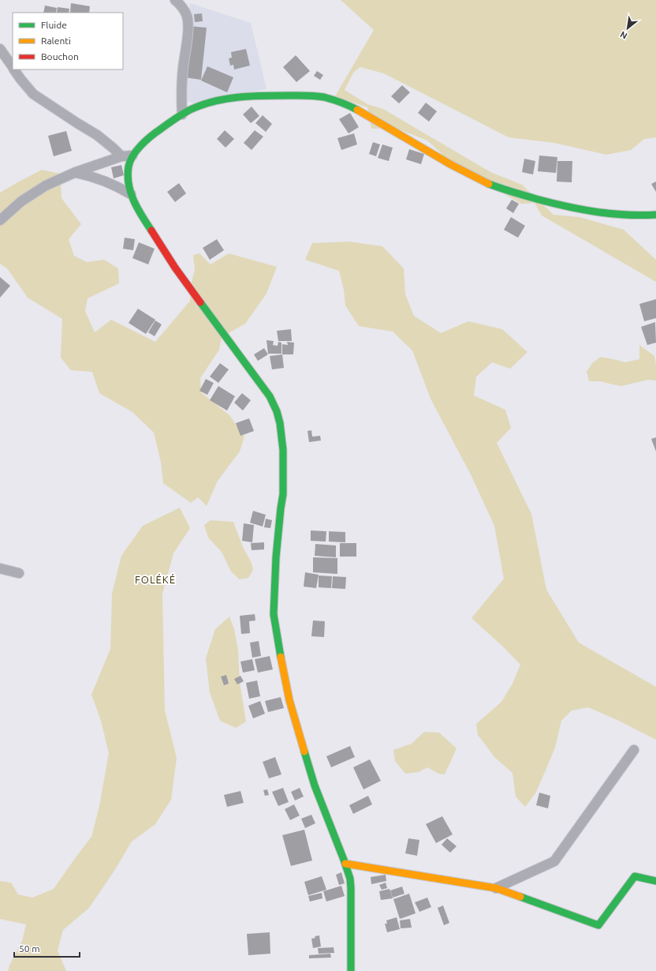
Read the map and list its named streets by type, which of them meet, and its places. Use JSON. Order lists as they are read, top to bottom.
{
  "districts": ["FOLÉKÉ"],
  "legend": ["Fluide", "Ralenti", "Bouchon"],
  "scale_bar": "50 m",
  "north": "bottom left"
}
